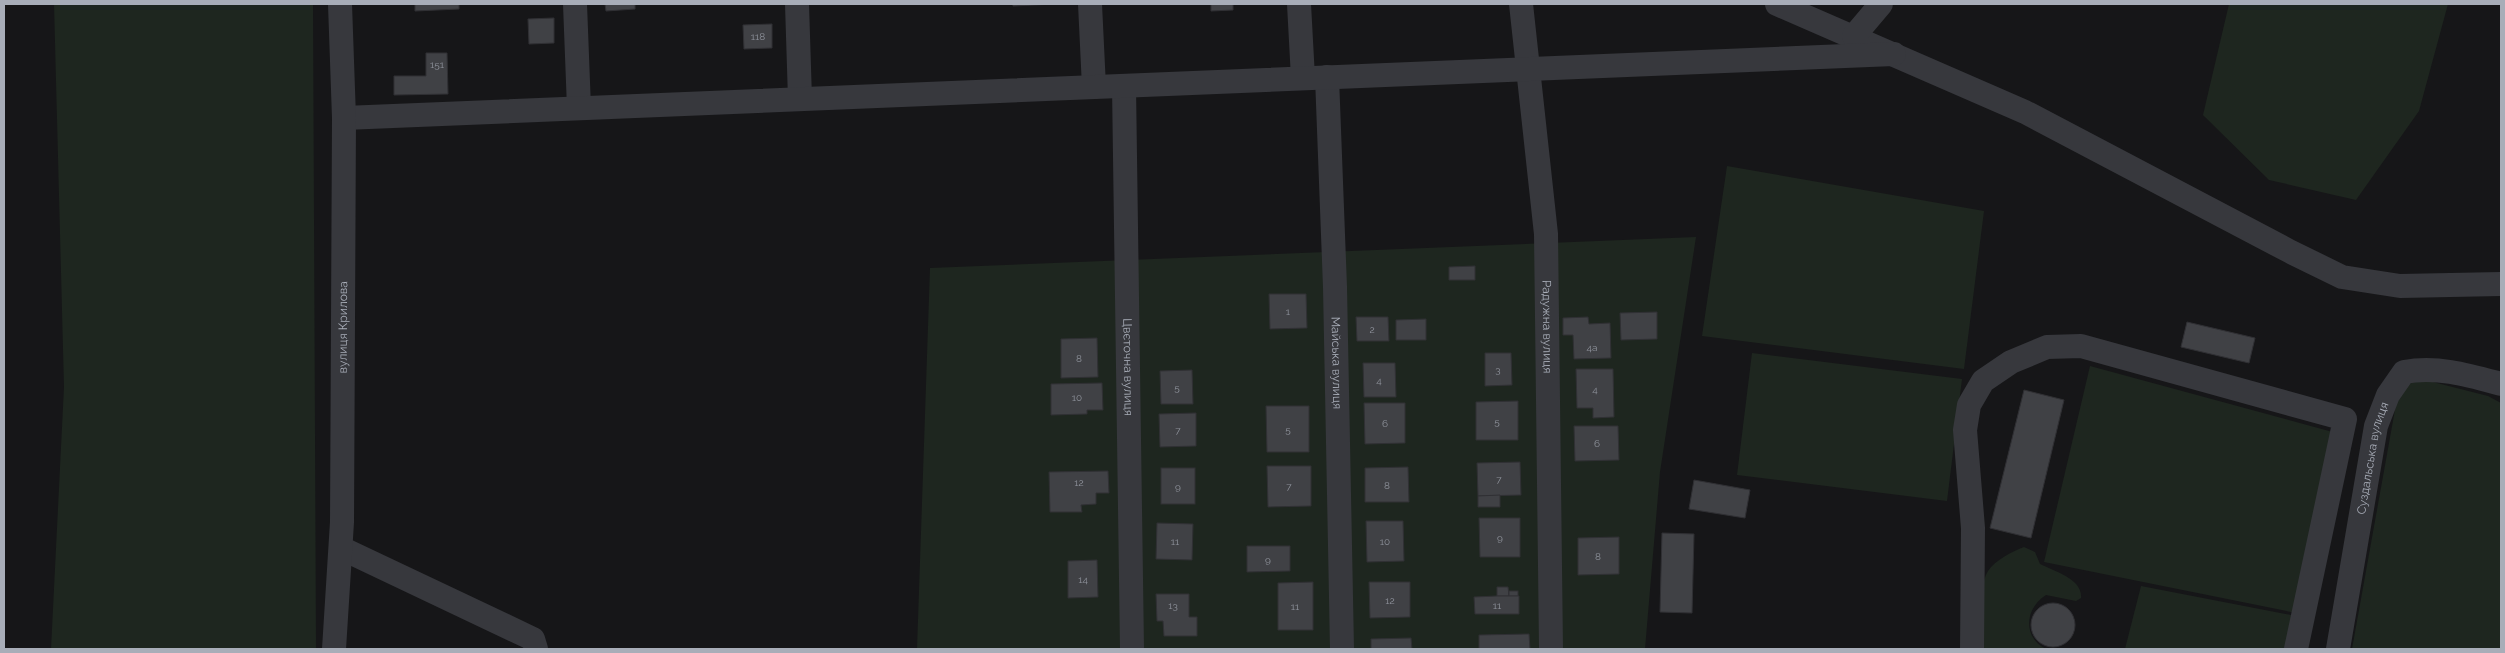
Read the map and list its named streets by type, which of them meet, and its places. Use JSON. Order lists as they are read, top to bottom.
{
  "streets": {
    "street": [
      "Радужна вулиця",
      "вулиця Крилова",
      "Майська вулиця",
      "Цвєточна вулиця",
      "Суздальська вулиця"
    ]
  },
  "house_numbers": [
    "118",
    "151",
    "1",
    "2",
    "4а",
    "8",
    "3",
    "4",
    "5",
    "4",
    "10",
    "5",
    "6",
    "5",
    "7",
    "6",
    "7",
    "12",
    "8",
    "9",
    "7",
    "9",
    "11",
    "10",
    "8",
    "9",
    "14",
    "12",
    "13",
    "11",
    "11"
  ]
}
